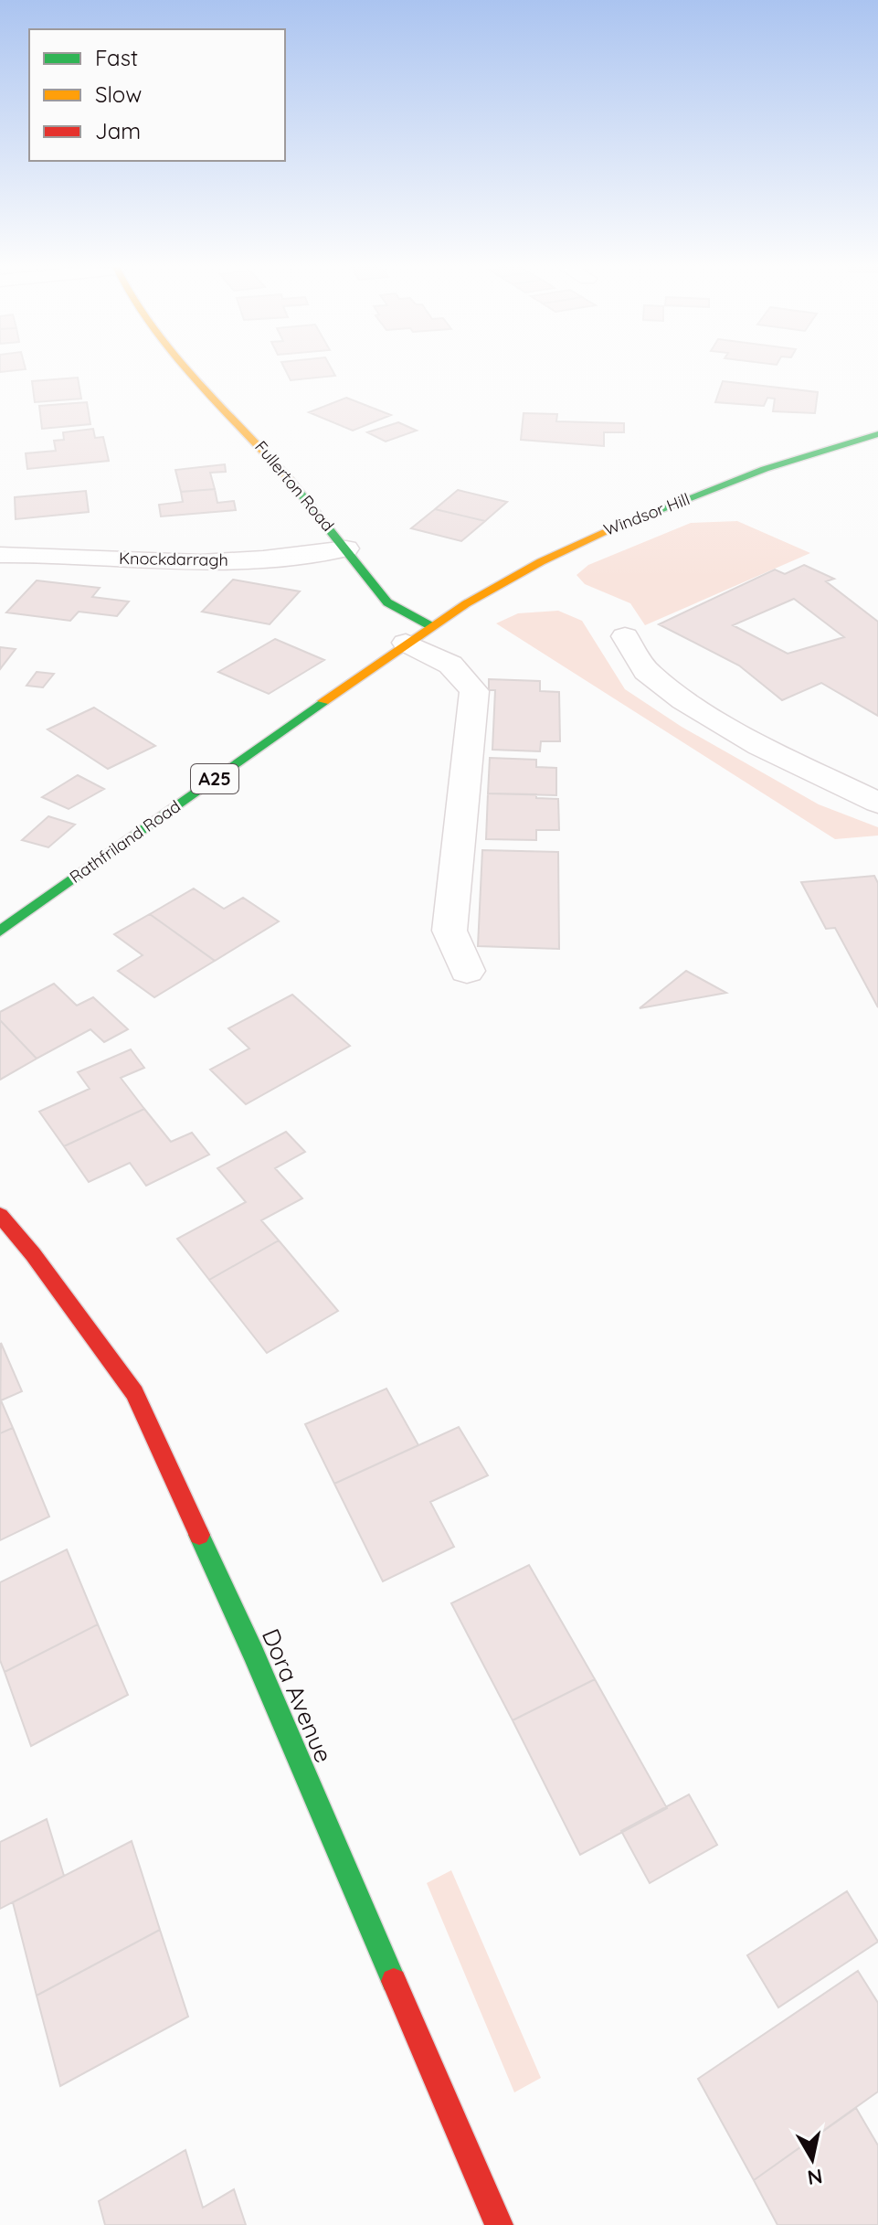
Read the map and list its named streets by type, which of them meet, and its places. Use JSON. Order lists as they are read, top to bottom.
{
  "streets": {
    "street": [
      "Fullerton Road",
      "Windsor Hill",
      "Knockdarragh",
      "A25",
      "Rathfriland Road",
      "Dora Avenue"
    ]
  },
  "crossings": [
    ["Fullerton Road", "Windsor Hill"],
    ["Fullerton Road", "Knockdarragh"],
    ["Fullerton Road", "Rathfriland Road"],
    ["Windsor Hill", "Rathfriland Road"]
  ],
  "legend": ["Fast", "Slow", "Jam"],
  "north": "bottom"
}
